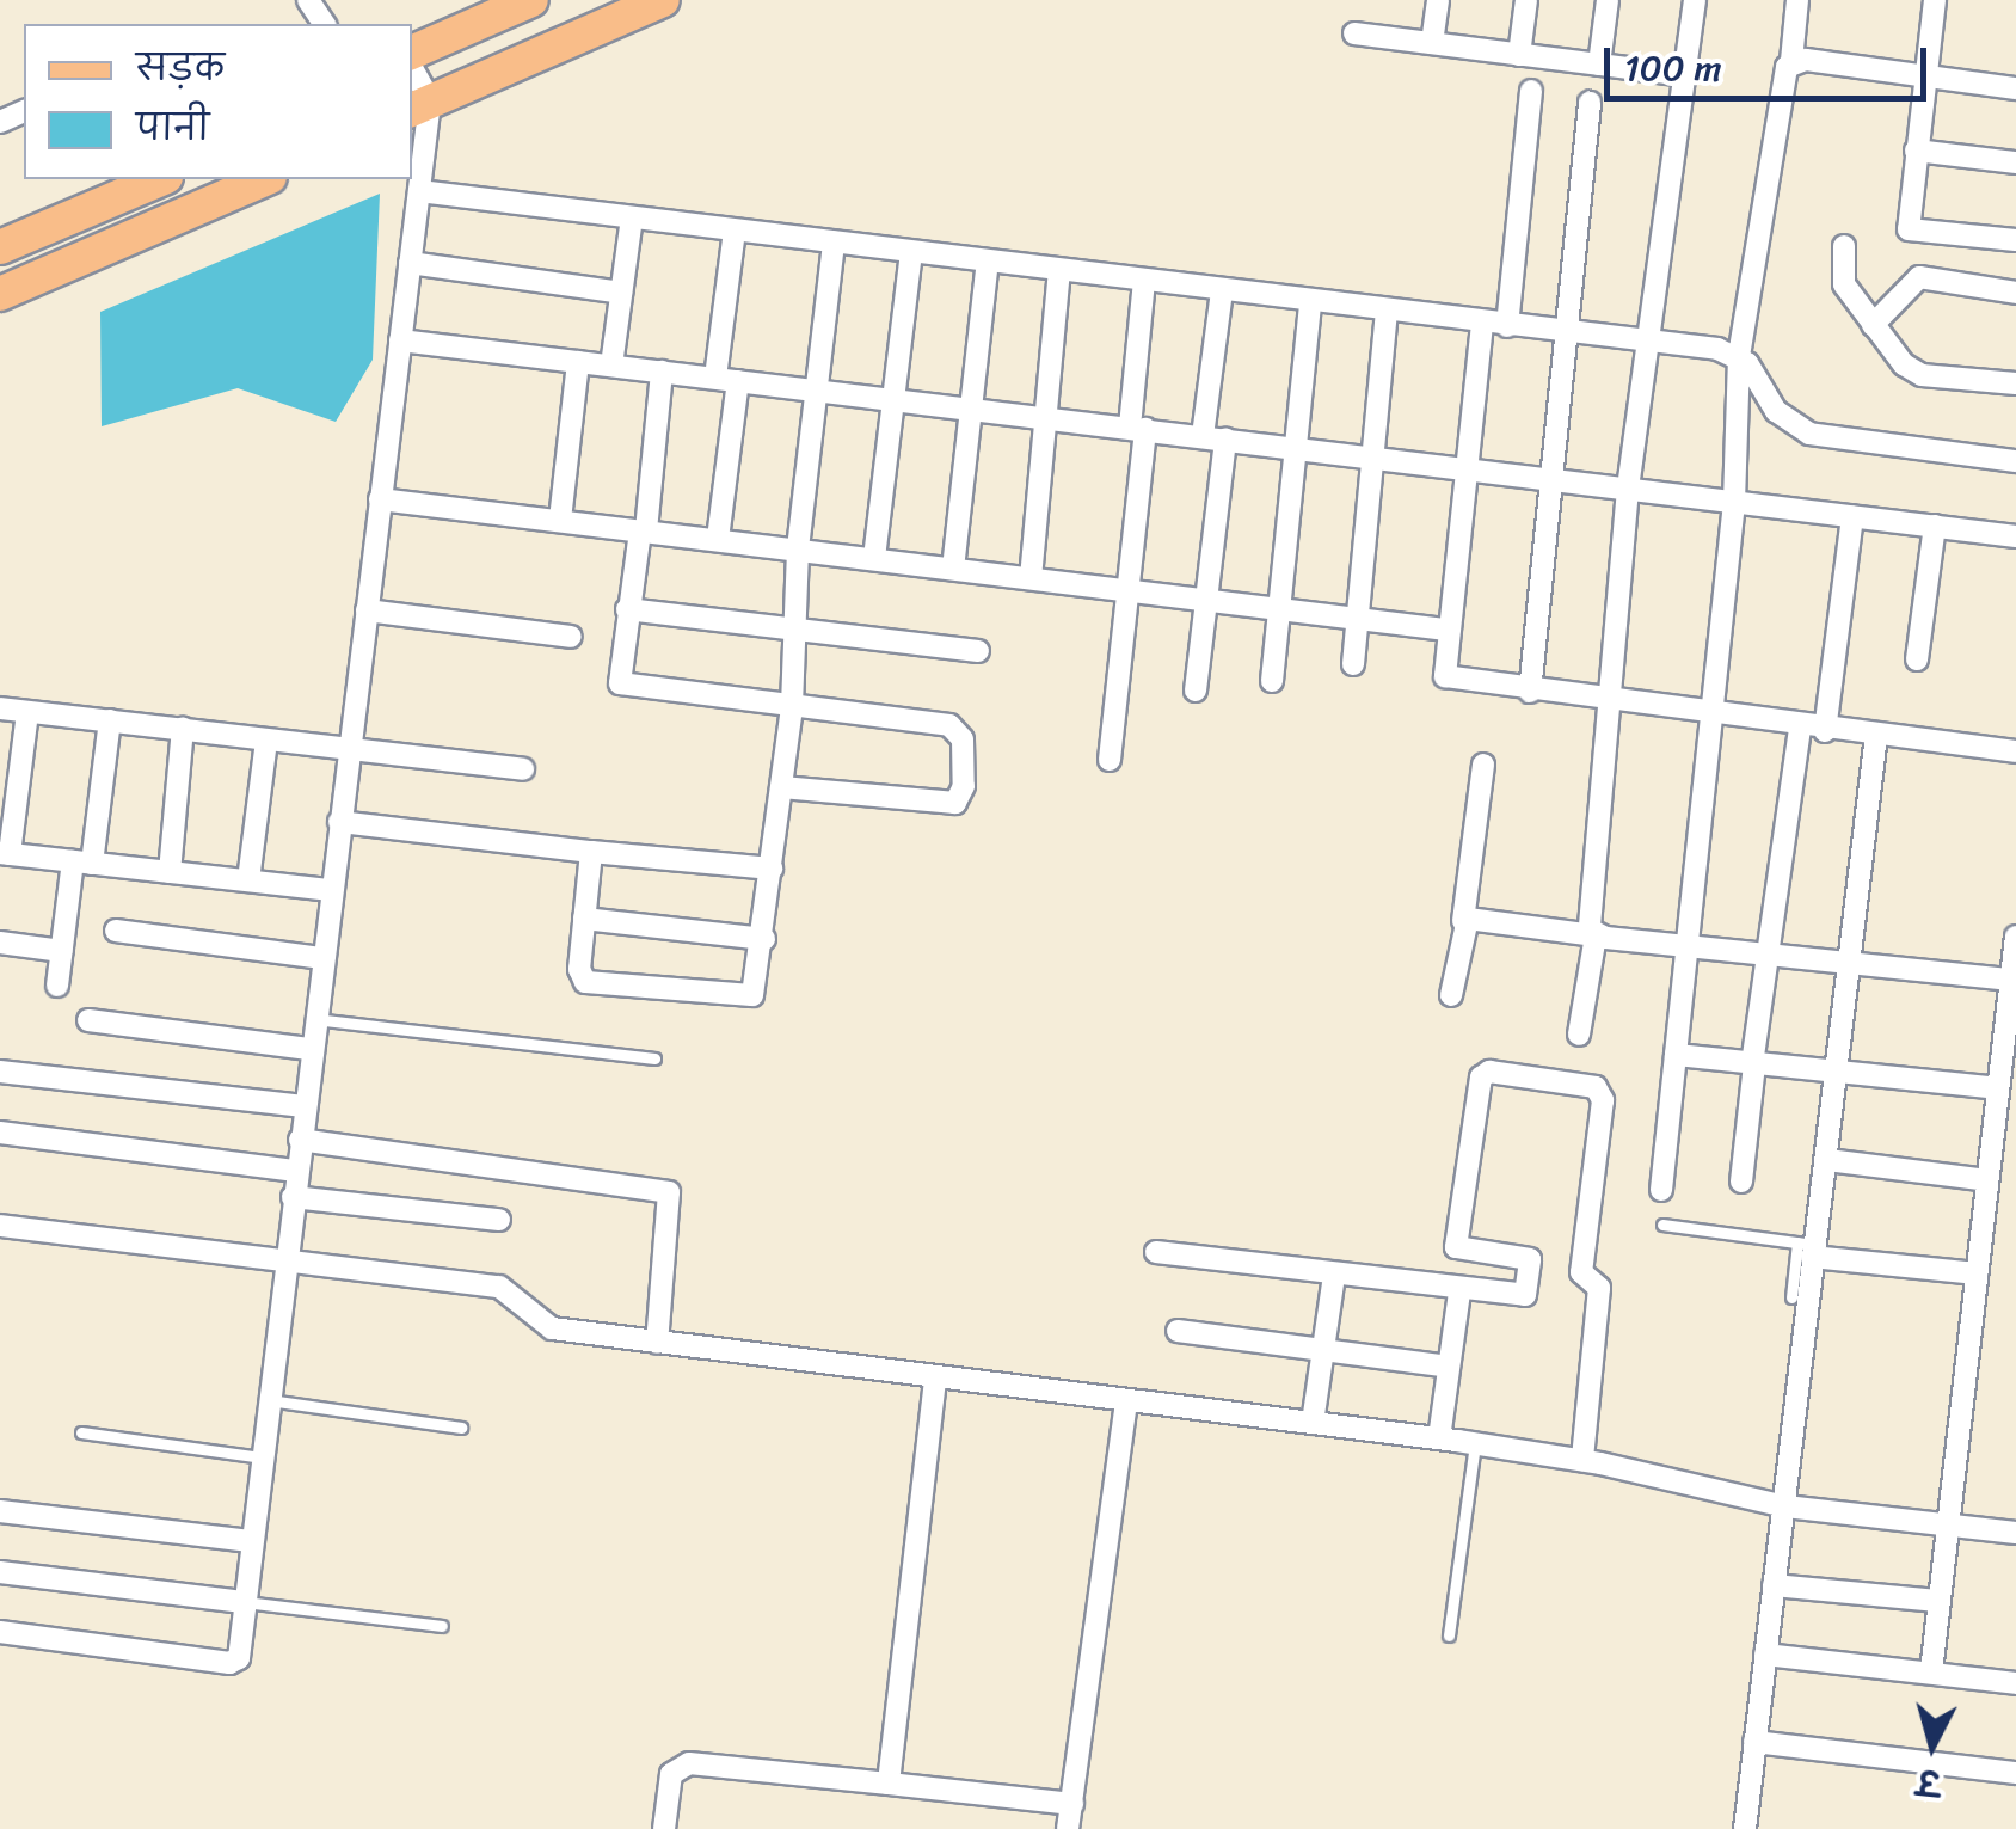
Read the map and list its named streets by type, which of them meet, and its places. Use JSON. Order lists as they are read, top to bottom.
{
  "legend": ["सड़क", "पानी"],
  "scale_bar": "100 m",
  "north": "bottom"
}
